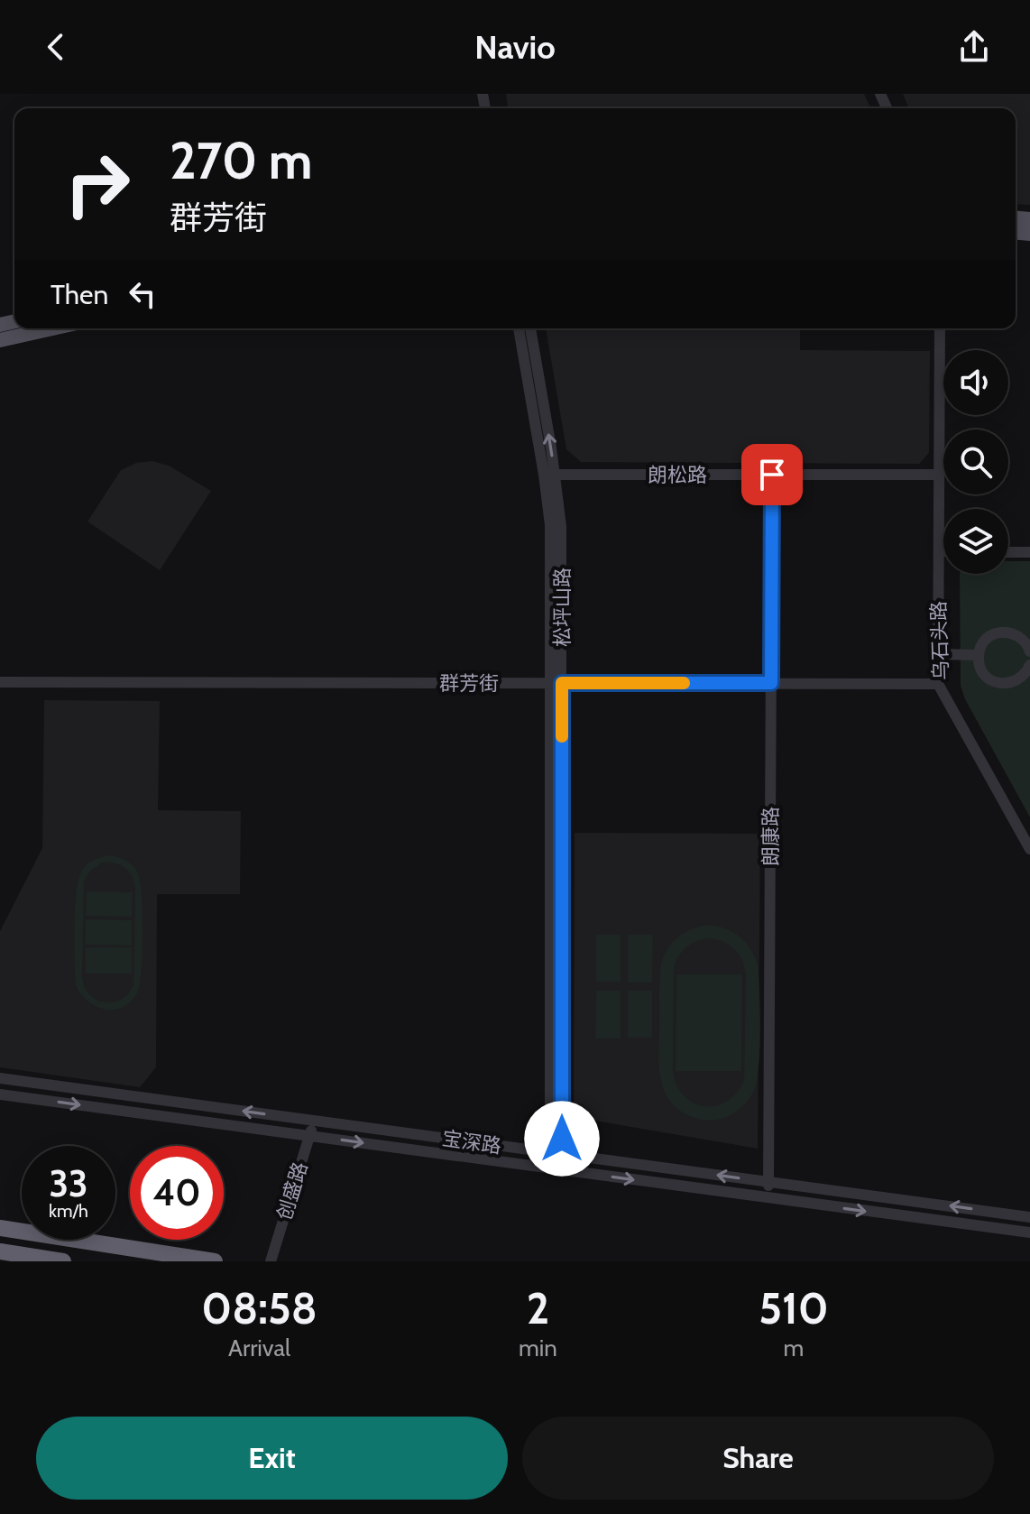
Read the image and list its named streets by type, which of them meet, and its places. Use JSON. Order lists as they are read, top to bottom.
{
  "streets": {
    "street": [
      "朗松路",
      "松坪山路",
      "乌石头路",
      "群芳街",
      "朗康路",
      "宝深路",
      "创盛路"
    ]
  },
  "crossings": [
    ["朗松路", "松坪山路"],
    ["朗松路", "乌石头路"],
    ["朗松路", "朗康路"],
    ["松坪山路", "群芳街"],
    ["松坪山路", "宝深路"],
    ["乌石头路", "群芳街"],
    ["群芳街", "朗康路"],
    ["朗康路", "宝深路"],
    ["宝深路", "创盛路"]
  ],
  "page": {
    "header": "Navio",
    "turn": ["270 m", "群芳街"],
    "then": "Then",
    "speed": "33 km/h",
    "limit": "40",
    "eta": [
      "08:58",
      "Arrival",
      "2",
      "min",
      "510",
      "m"
    ],
    "buttons": ["Exit", "Share"]
  }
}
